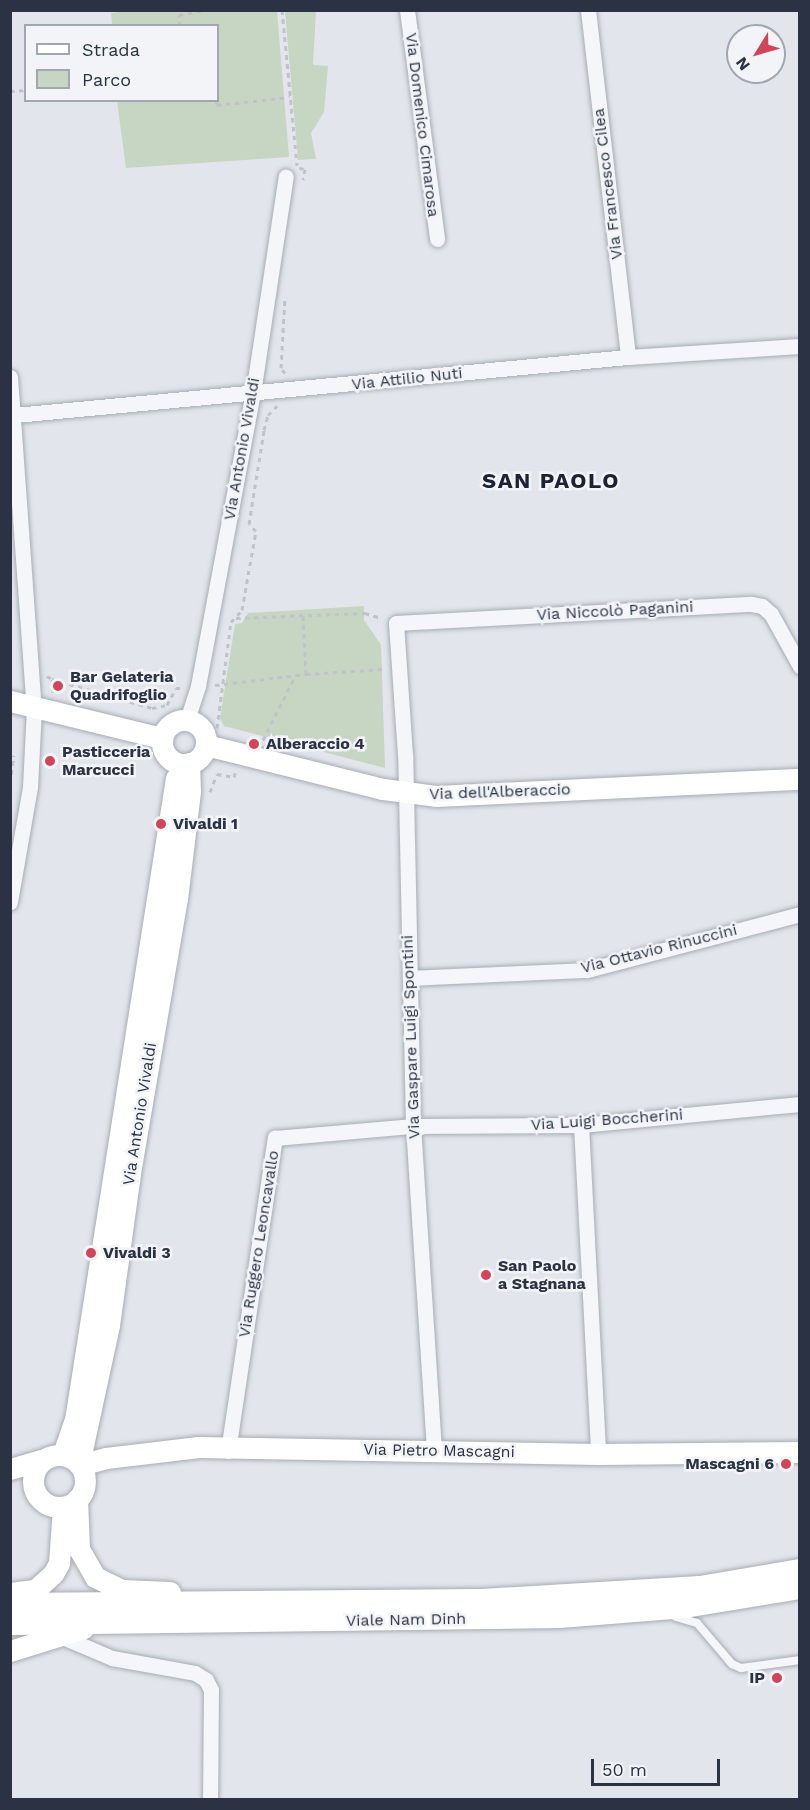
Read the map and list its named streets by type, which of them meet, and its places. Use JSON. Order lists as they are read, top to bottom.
{
  "streets": {
    "main road": ["Viale Nam Dinh"],
    "street": [
      "Via Domenico Cimarosa",
      "Via Francesco Cilea",
      "Via Attilio Nuti",
      "Via Antonio Vivaldi",
      "Via Niccolò Paganini",
      "Via dell'Alberaccio",
      "Via Ottavio Rinuccini",
      "Via Gaspare Luigi Spontini",
      "Via Luigi Boccherini",
      "Via Ruggero Leoncavallo",
      "Via Pietro Mascagni"
    ]
  },
  "crossings": [
    ["Via Francesco Cilea", "Via Attilio Nuti"],
    ["Via Attilio Nuti", "Via Antonio Vivaldi"],
    ["Via Antonio Vivaldi", "Via dell'Alberaccio"],
    ["Via Antonio Vivaldi", "Via Pietro Mascagni"],
    ["Via Niccolò Paganini", "Via Gaspare Luigi Spontini"],
    ["Via dell'Alberaccio", "Via Gaspare Luigi Spontini"],
    ["Via Ottavio Rinuccini", "Via Gaspare Luigi Spontini"],
    ["Via Gaspare Luigi Spontini", "Via Luigi Boccherini"],
    ["Via Gaspare Luigi Spontini", "Via Ruggero Leoncavallo"],
    ["Via Gaspare Luigi Spontini", "Via Pietro Mascagni"],
    ["Via Luigi Boccherini", "Via Ruggero Leoncavallo"],
    ["Via Ruggero Leoncavallo", "Via Pietro Mascagni"]
  ],
  "districts": ["SAN PAOLO"],
  "places": [
    "Bar Gelateria Quadrifoglio",
    "Alberaccio 4",
    "Pasticceria Marcucci",
    "Vivaldi 1",
    "Vivaldi 3",
    "San Paolo a Stagnana",
    "Mascagni 6",
    "IP"
  ],
  "legend": ["Strada", "Parco"],
  "scale_bar": "50 m",
  "north": "bottom left"
}
